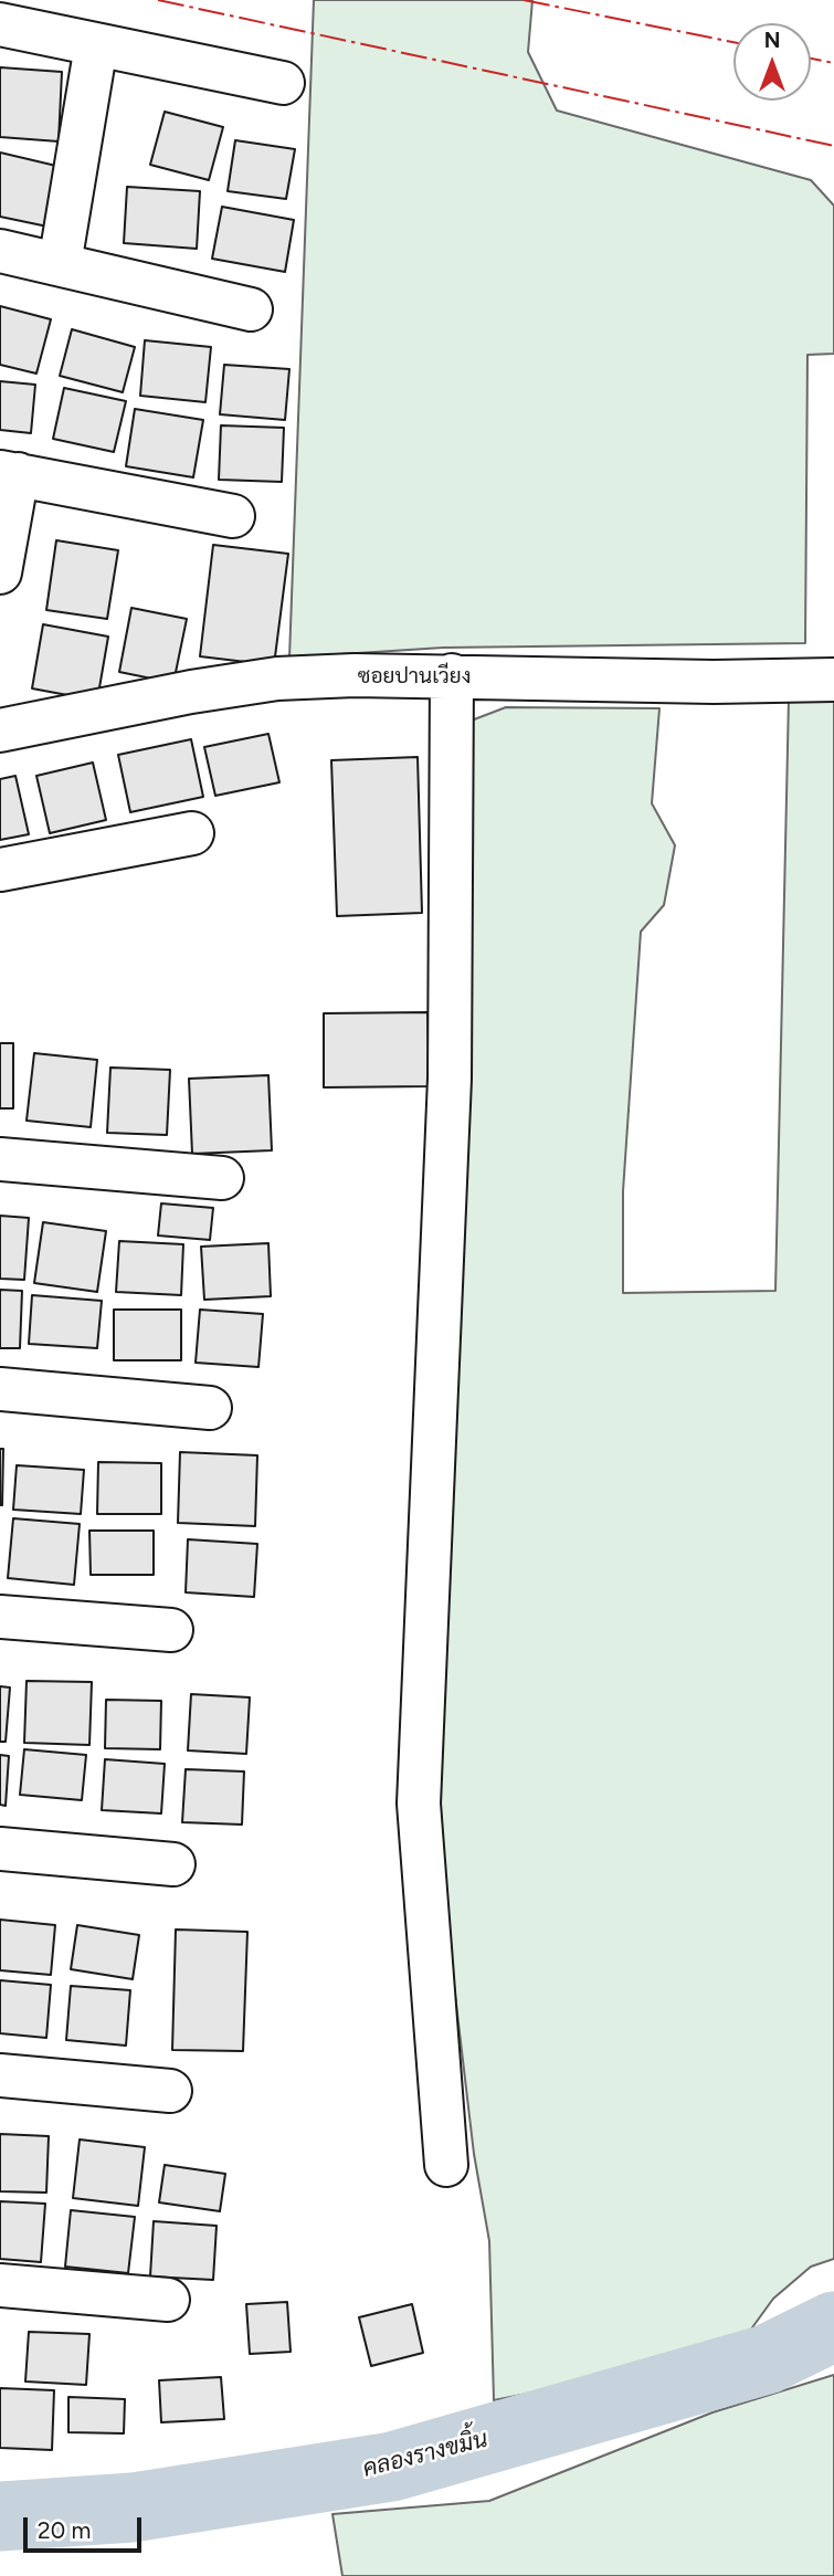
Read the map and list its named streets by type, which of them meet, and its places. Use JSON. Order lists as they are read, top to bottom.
{
  "streets": {
    "street": ["ซอยปานเวียง"]
  },
  "water": ["คลองรางขมิ้น"],
  "scale_bar": "20 m",
  "north": "top"
}
